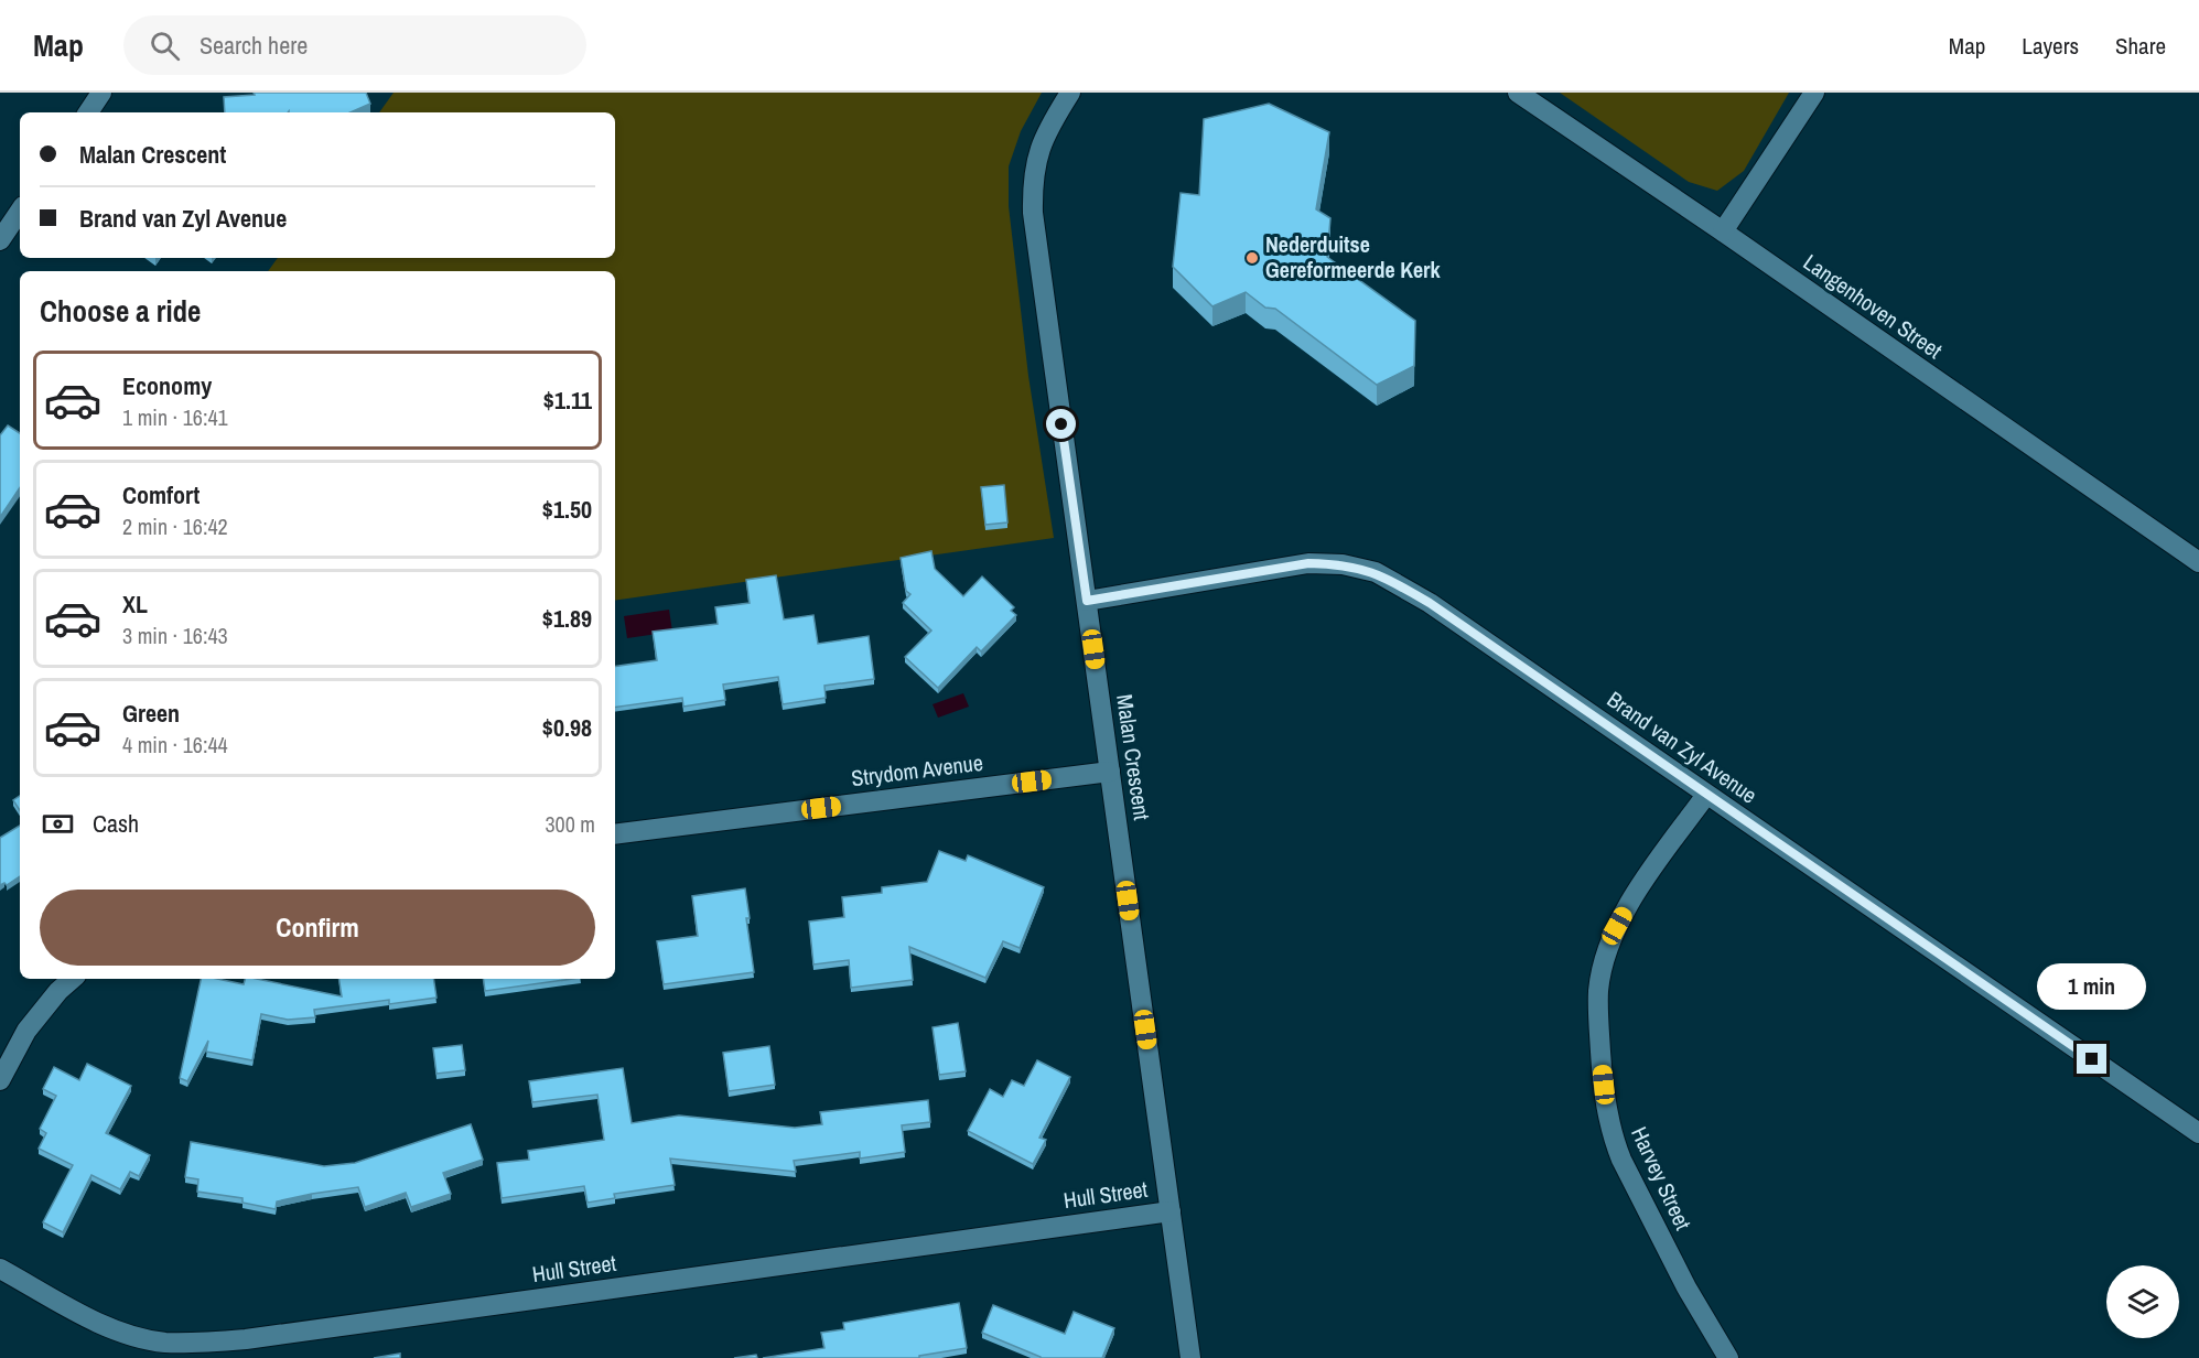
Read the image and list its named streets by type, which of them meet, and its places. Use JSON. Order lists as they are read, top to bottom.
{
  "streets": {
    "street": [
      "Langenhoven Street",
      "Brand van Zyl Avenue",
      "Malan Crescent",
      "Strydom Avenue",
      "Harvey Street",
      "Hull Street"
    ]
  },
  "crossings": [
    ["Brand van Zyl Avenue", "Malan Crescent"],
    ["Brand van Zyl Avenue", "Harvey Street"],
    ["Malan Crescent", "Strydom Avenue"],
    ["Malan Crescent", "Hull Street"]
  ],
  "places": ["Nederduitse Gereformeerde Kerk"],
  "page": {
    "header": "Map",
    "search": "Search here",
    "nav": ["Map", "Layers", "Share"],
    "banner": ["Malan Crescent", "Brand van Zyl Avenue"],
    "heading": "Choose a ride",
    "list": [
      {
        "name": "Economy",
        "note": "1 min · 16:41",
        "value": "$1.11"
      },
      {
        "name": "Comfort",
        "note": "2 min · 16:42",
        "value": "$1.50"
      },
      {
        "name": "XL",
        "note": "3 min · 16:43",
        "value": "$1.89"
      },
      {
        "name": "Green",
        "note": "4 min · 16:44",
        "value": "$0.98"
      }
    ],
    "pay": ["Cash", "300 m"],
    "buttons": "Confirm",
    "bubble": "1 min"
  }
}
